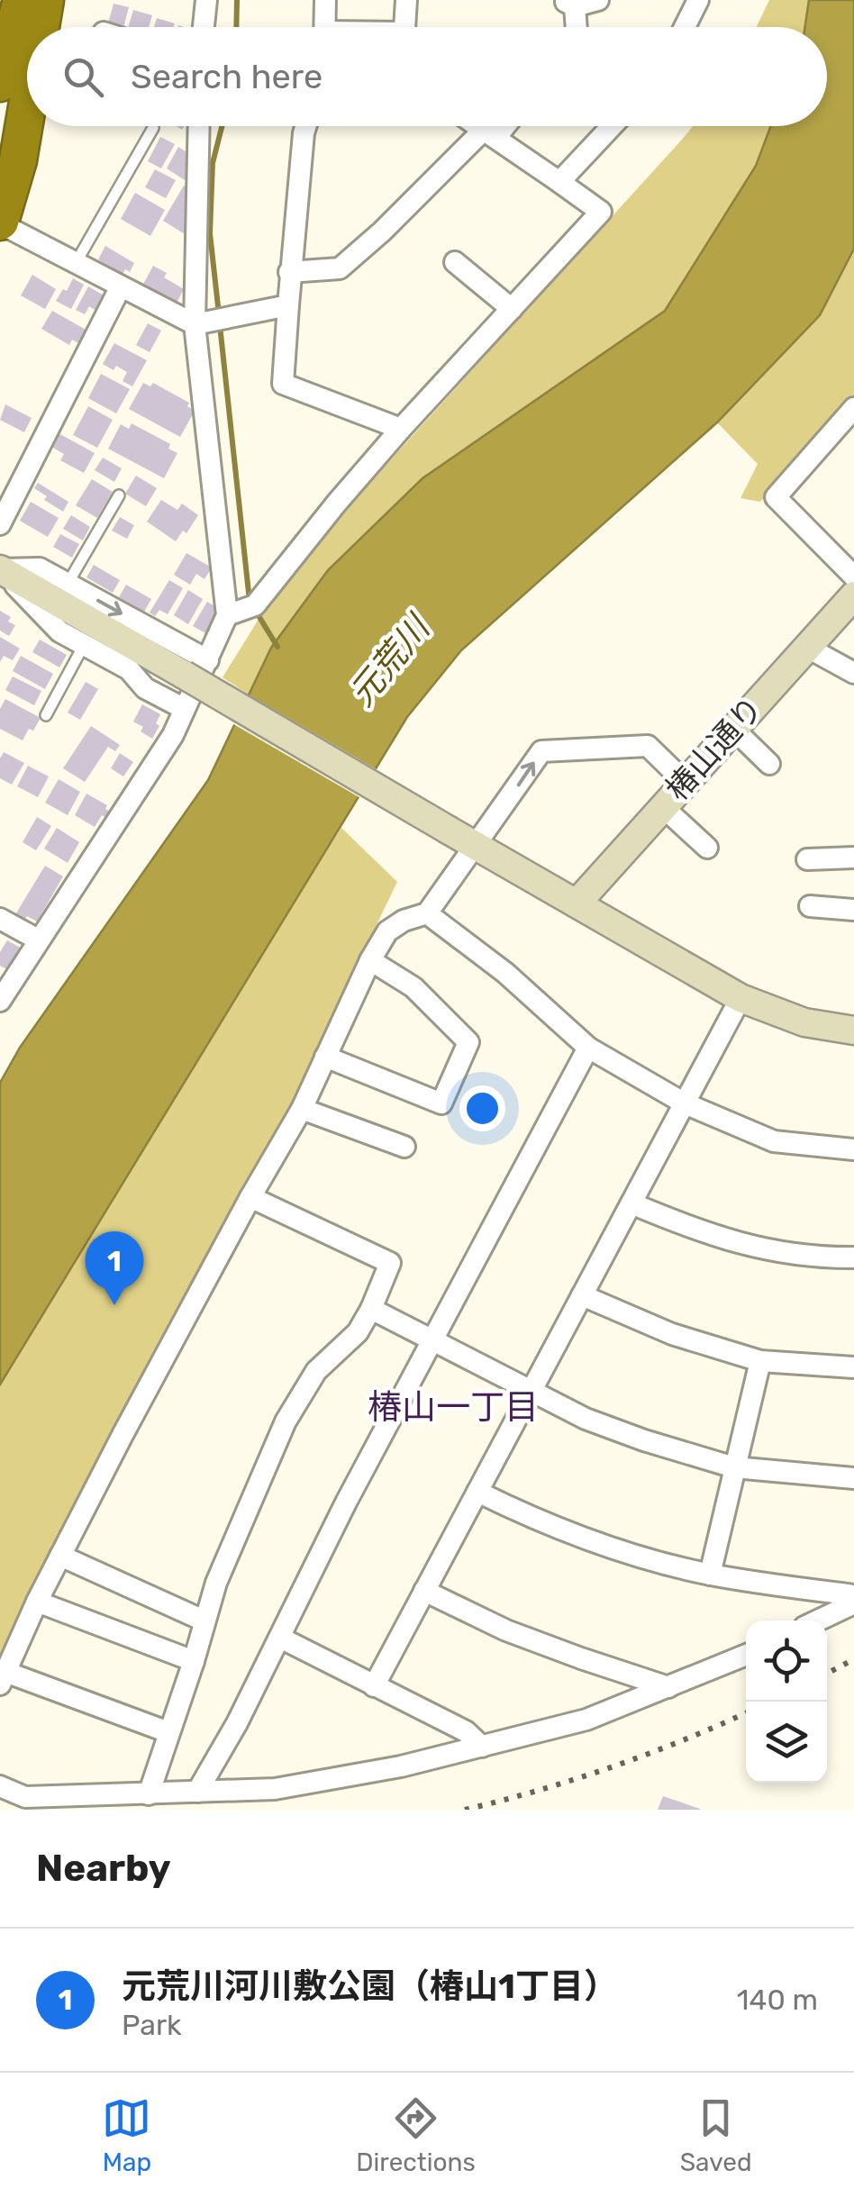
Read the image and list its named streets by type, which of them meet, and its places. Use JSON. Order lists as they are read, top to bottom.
{
  "streets": {
    "street": ["椿山通り"]
  },
  "districts": ["椿山一丁目"],
  "water": ["元荒川"],
  "page": {
    "search": "Search here",
    "pins": "1",
    "heading": "Nearby",
    "list": [
      {
        "mark": "1",
        "name": "元荒川河川敷公園（椿山1丁目）",
        "note": "Park",
        "value": "140 m"
      }
    ],
    "nav": ["Map", "Directions", "Saved"]
  }
}
